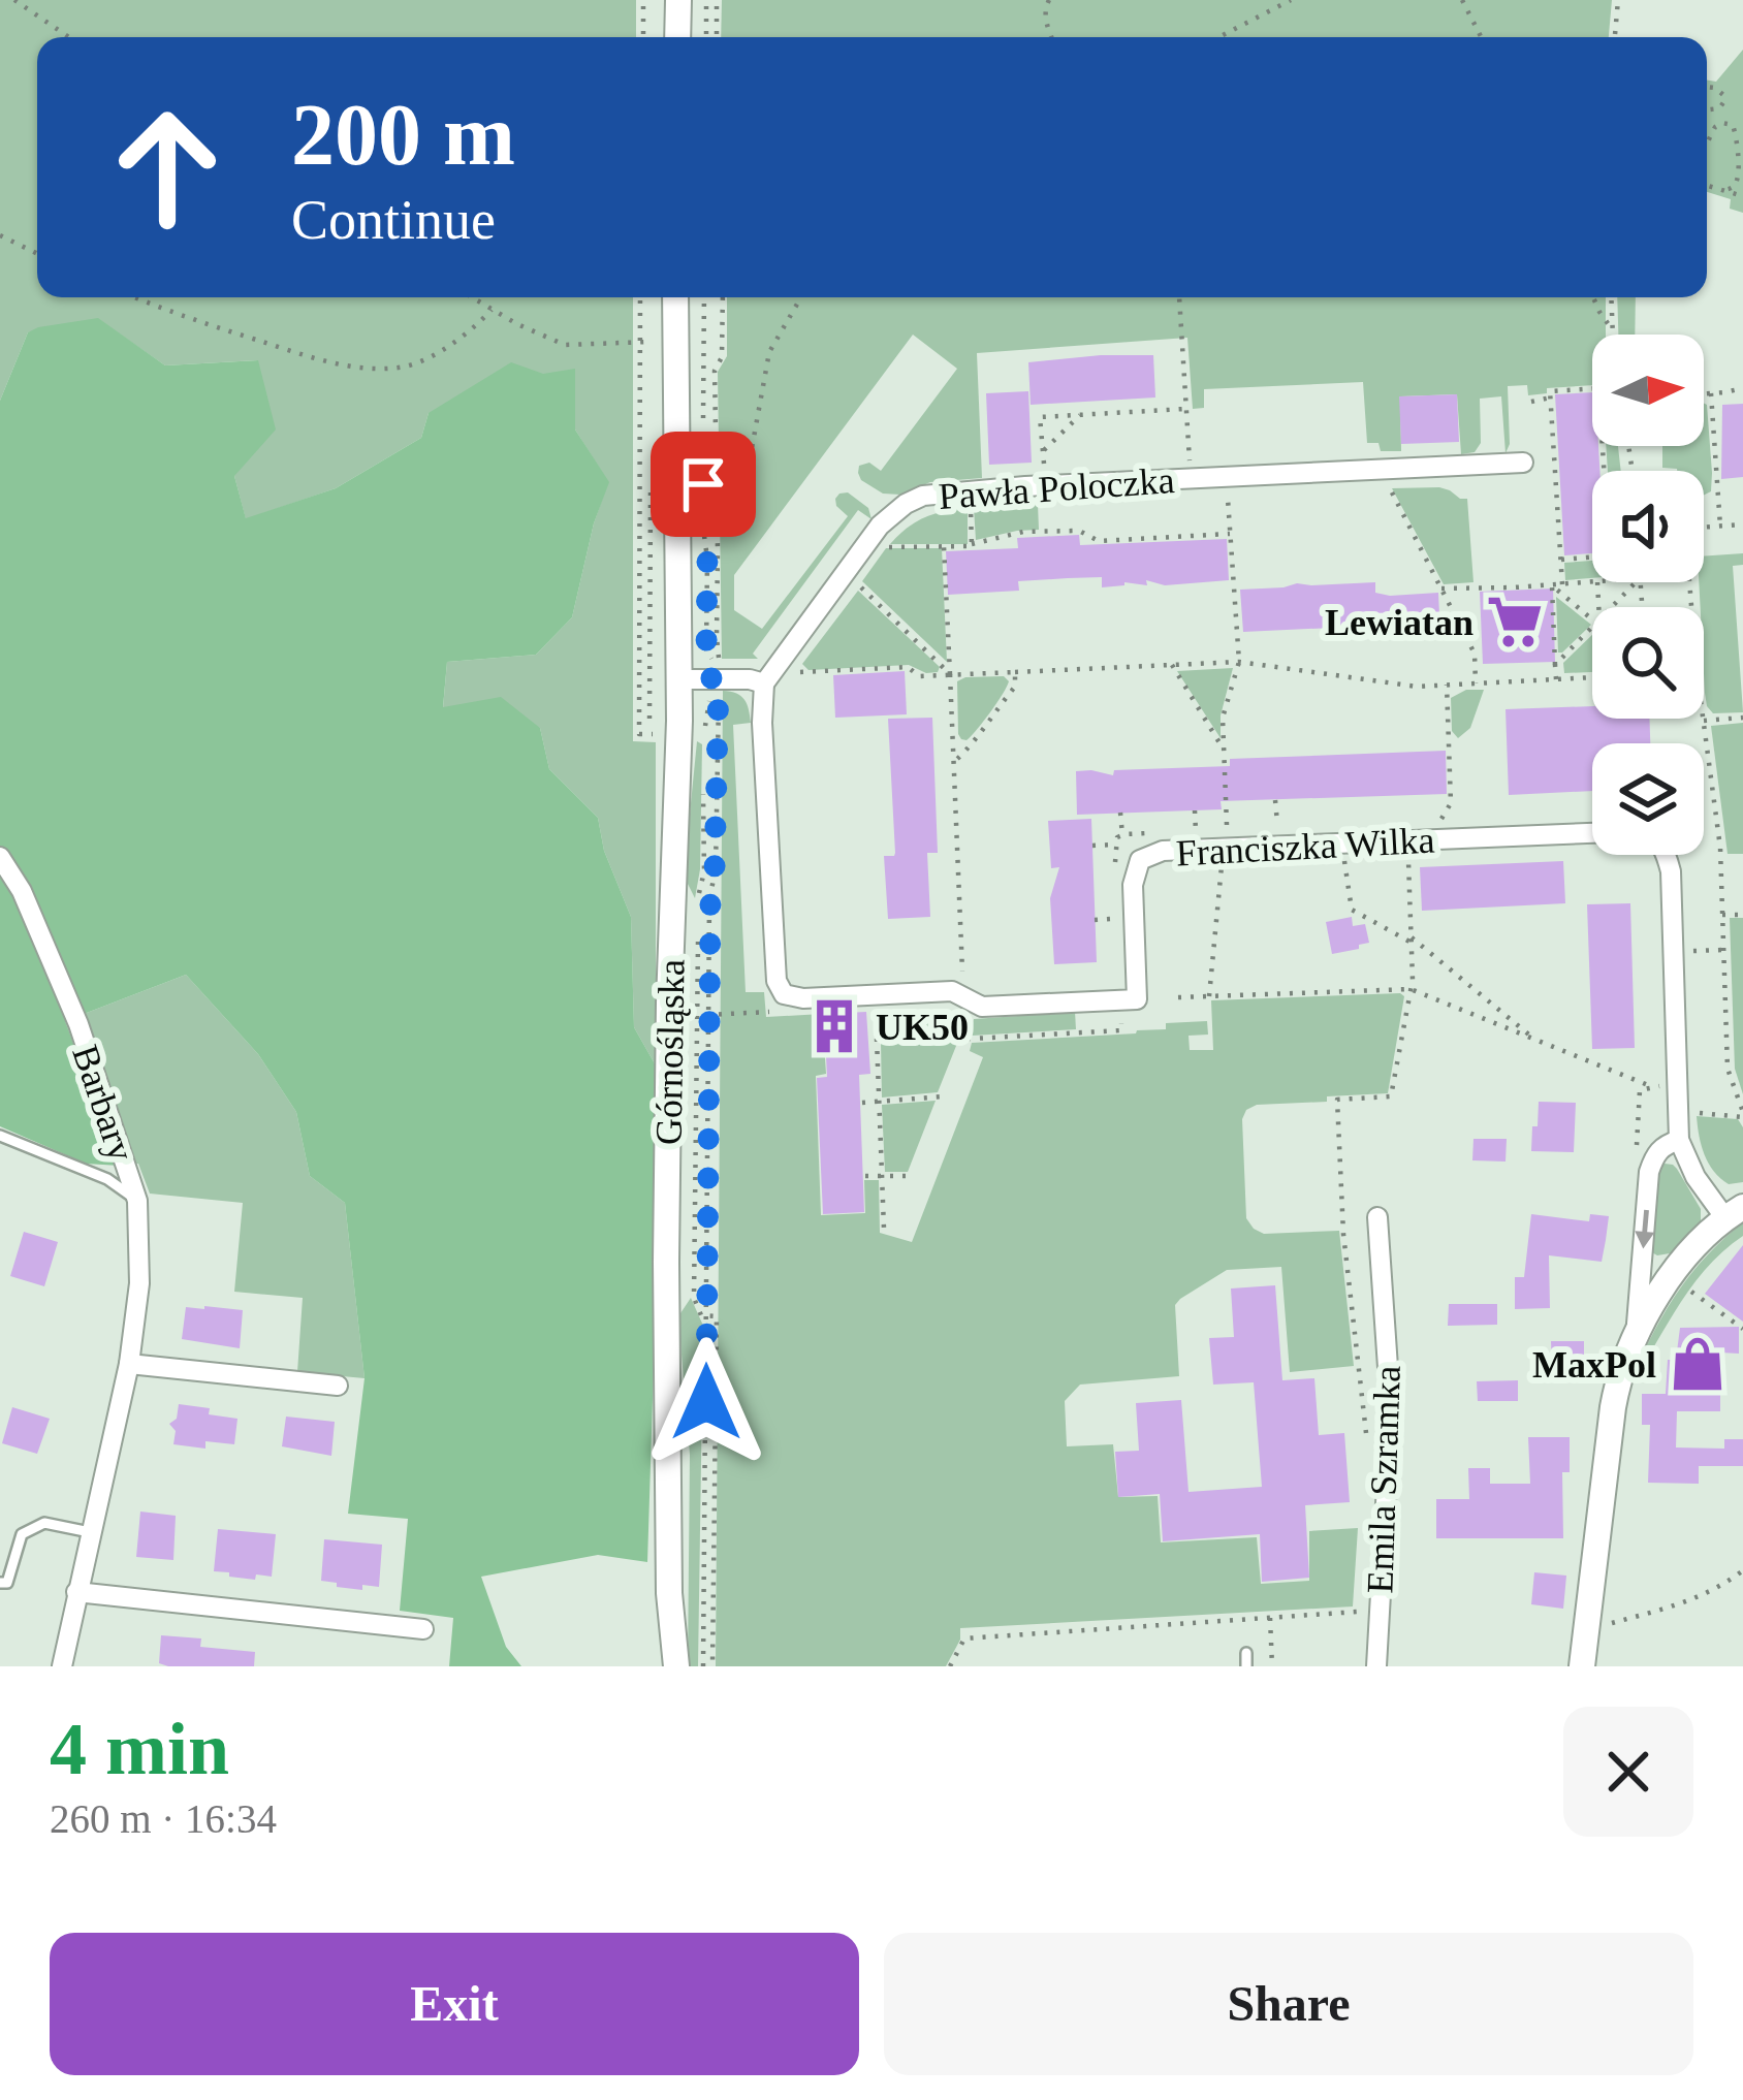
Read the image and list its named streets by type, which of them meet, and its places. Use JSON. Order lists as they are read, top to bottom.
{
  "streets": {
    "street": [
      "Pawła Poloczka",
      "Franciszka Wilka",
      "Górnośląska",
      "Barbary",
      "Emila Szramka"
    ]
  },
  "crossings": [
    ["Pawła Poloczka", "Franciszka Wilka"]
  ],
  "places": {
    "supermarket": ["Lewiatan"],
    "building": ["UK50"],
    "shop": ["MaxPol"]
  },
  "north": "right",
  "page": {
    "turn": ["200 m", "Continue"],
    "heading": ["4 min", "260 m · 16:34"],
    "buttons": ["Exit", "Share"]
  }
}
